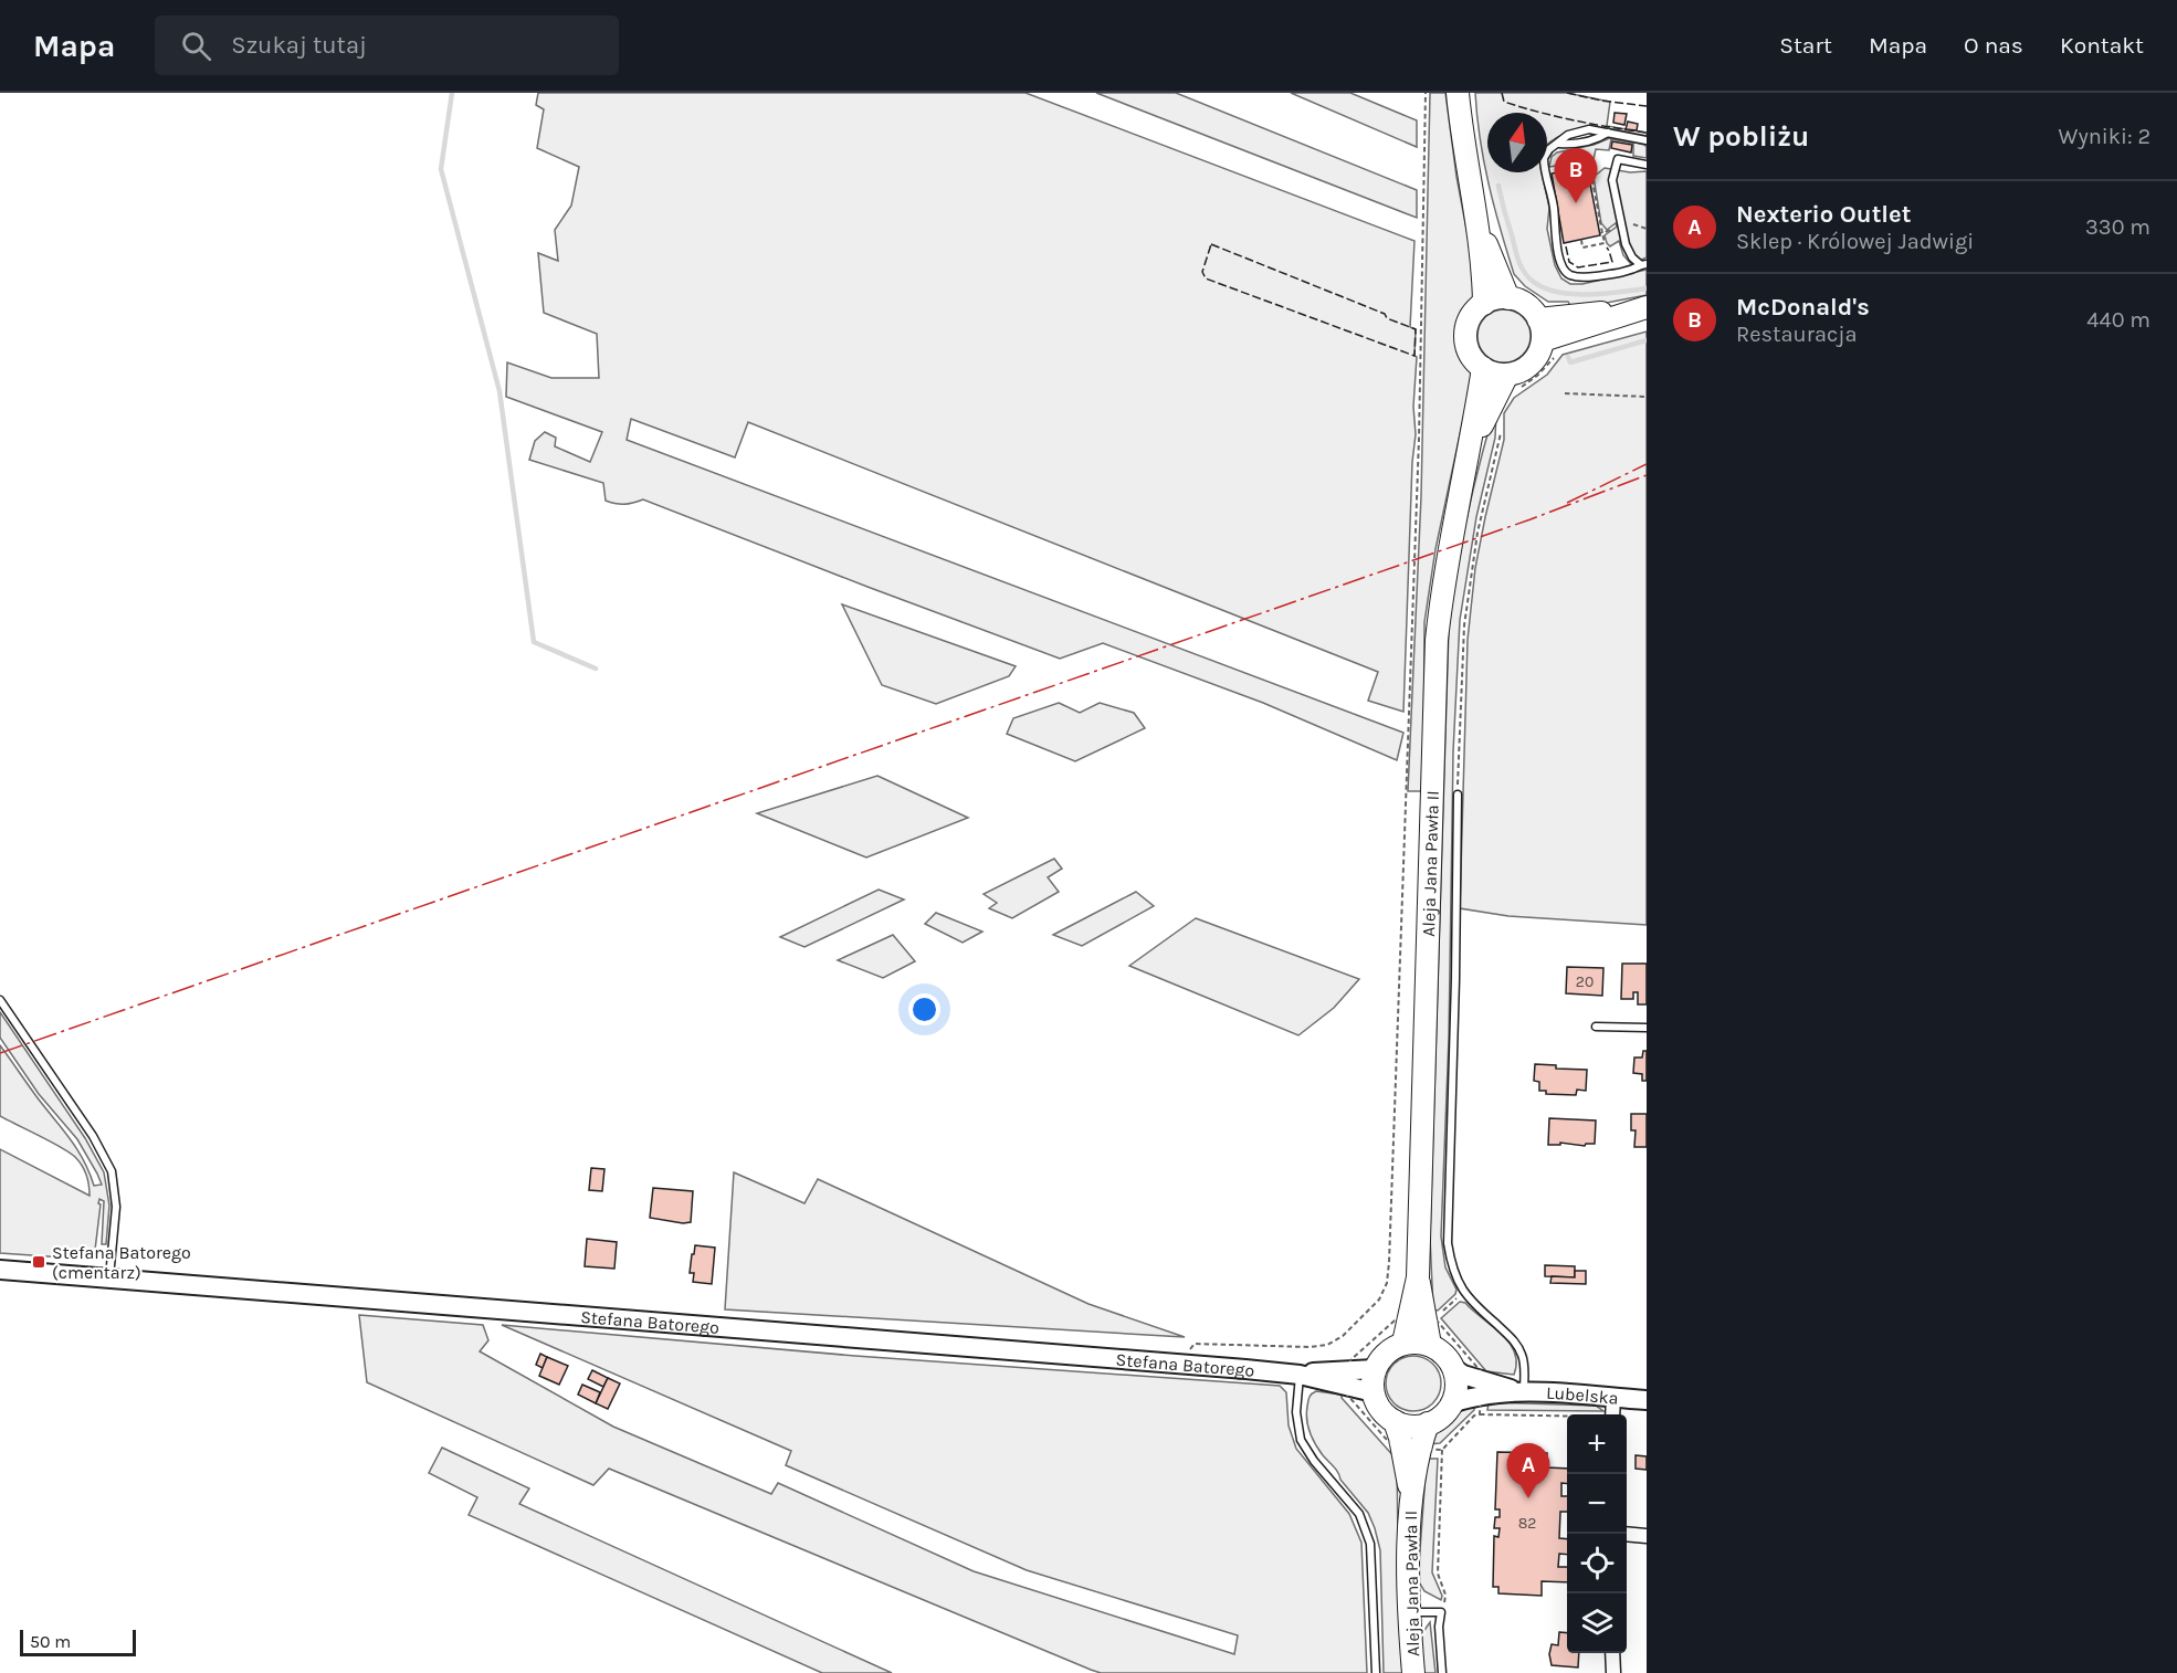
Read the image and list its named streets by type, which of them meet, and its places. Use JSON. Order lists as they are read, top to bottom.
{
  "streets": {
    "main road": ["Aleja Jana Pawła II"],
    "street": ["Stefana Batorego", "Lubelska"]
  },
  "crossings": [
    ["Aleja Jana Pawła II", "Stefana Batorego"],
    ["Aleja Jana Pawła II", "Lubelska"],
    ["Stefana Batorego", "Lubelska"]
  ],
  "places": {
    "transit": ["Stefana Batorego (cmentarz)"]
  },
  "house_numbers": ["20", "82"],
  "scale_bar": "50 m",
  "north": "top",
  "page": {
    "header": "Mapa",
    "search": "Szukaj tutaj",
    "nav": [
      "Start",
      "Mapa",
      "O nas",
      "Kontakt"
    ],
    "heading": ["W pobliżu", "Wyniki: 2"],
    "pins": ["B", "A"],
    "list": [
      {
        "mark": "A",
        "name": "Nexterio Outlet",
        "note": "Sklep · Królowej Jadwigi",
        "value": "330 m"
      },
      {
        "mark": "B",
        "name": "McDonald's",
        "note": "Restauracja",
        "value": "440 m"
      }
    ],
    "map_buttons": ["+", "−"],
    "scale": "50 m"
  }
}
